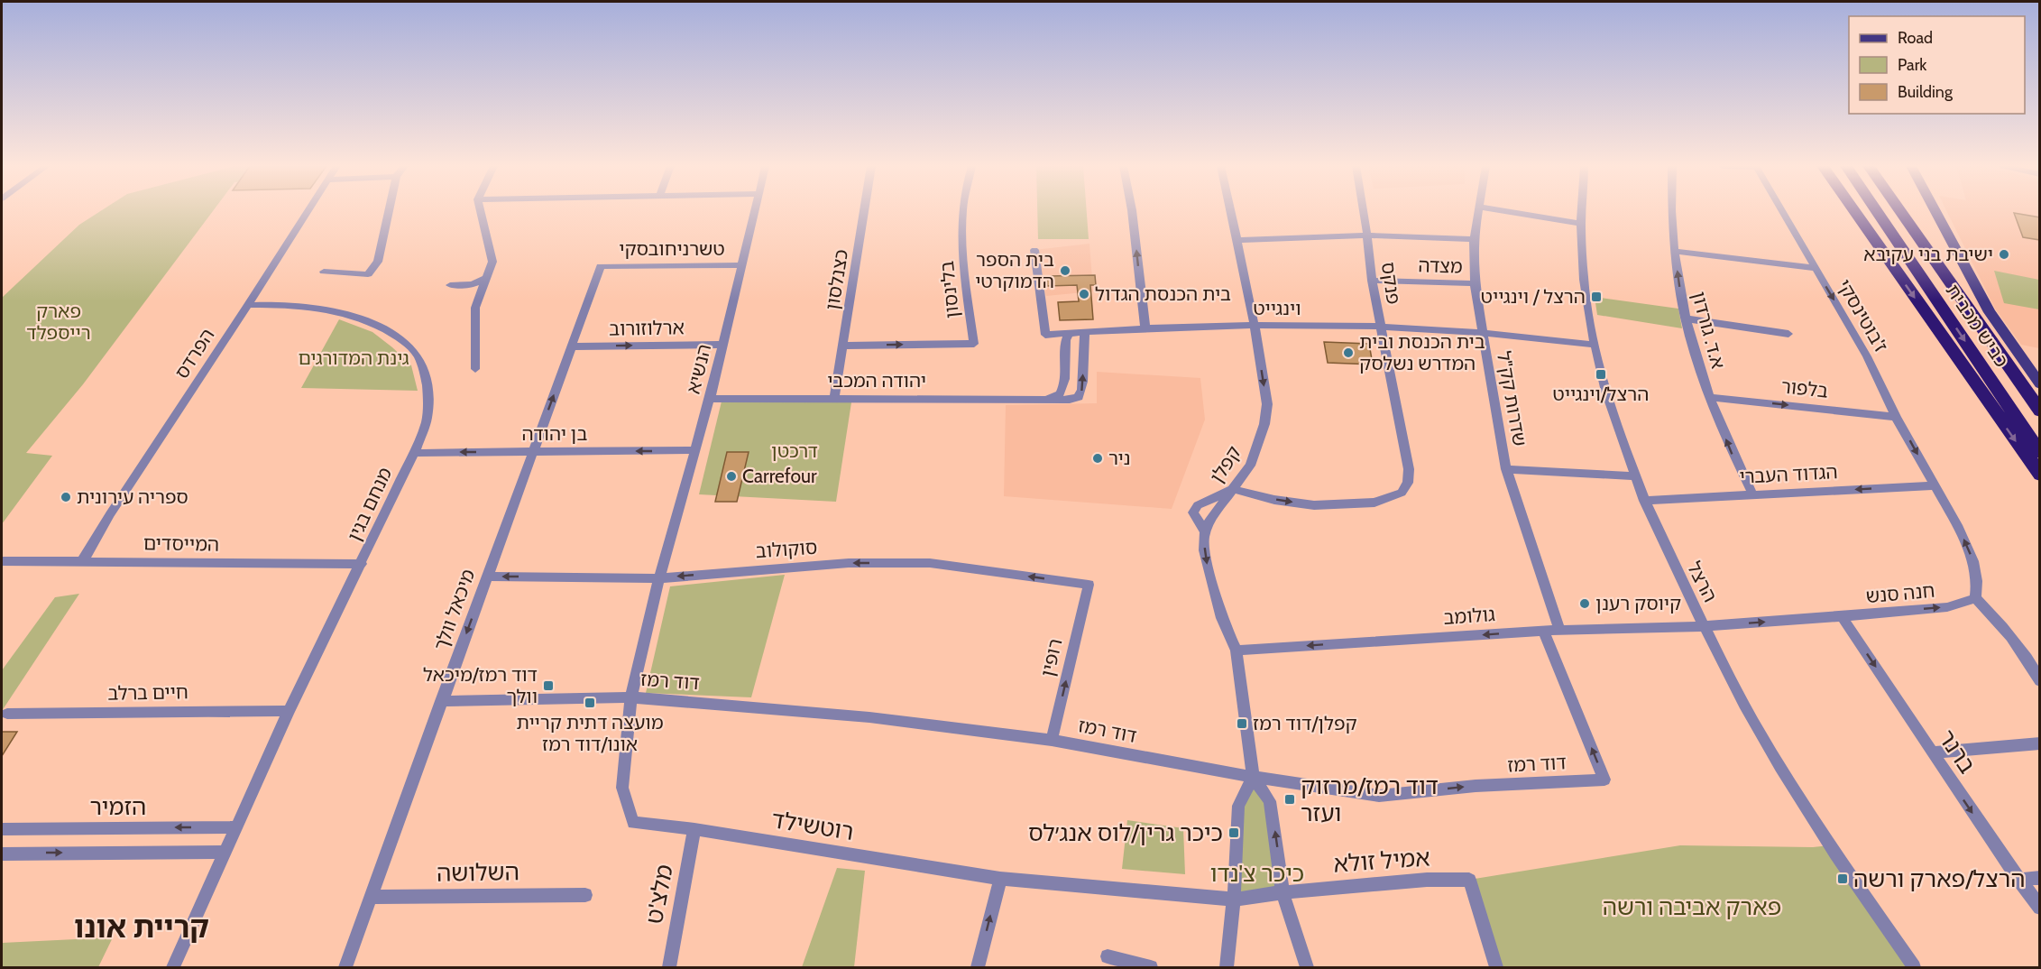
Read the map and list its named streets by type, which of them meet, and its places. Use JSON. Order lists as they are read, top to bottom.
{
  "streets": {
    "highway": ["כביש מכבית"],
    "street": [
      "טשרניחובסקי",
      "מצדה",
      "כצנלסון",
      "פנקס",
      "בלינסון",
      "וינגייט",
      "ז'בוטינסקי",
      "ארלוזורוב",
      "א.ד. גורדון",
      "הפרדס",
      "הנשיא",
      "יהודה המכבי",
      "בלפור",
      "שדרות קק\"ל",
      "בן יהודה",
      "קפלן",
      "הגדוד העברי",
      "מנחם בגין",
      "המייסדים",
      "סוקולוב",
      "הרצל",
      "חנה סנש",
      "מיכאל וולך",
      "גולומב",
      "רופין",
      "דוד רמז",
      "חיים ברלב",
      "ברנר",
      "הזמיר",
      "רוטשילד",
      "אמיל זולא",
      "השלושה",
      "מלצ'ט"
    ]
  },
  "crossings": [
    ["טשרניחובסקי", "הנשיא"],
    ["טשרניחובסקי", "מיכאל וולך"],
    ["מצדה", "פנקס"],
    ["מצדה", "שדרות קק\"ל"],
    ["כצנלסון", "בלינסון"],
    ["כצנלסון", "יהודה המכבי"],
    ["פנקס", "וינגייט"],
    ["פנקס", "קפלן"],
    ["וינגייט", "יהודה המכבי"],
    ["וינגייט", "שדרות קק\"ל"],
    ["וינגייט", "קפלן"],
    ["וינגייט", "הרצל"],
    ["ז'בוטינסקי", "בלפור"],
    ["ז'בוטינסקי", "הגדוד העברי"],
    ["ארלוזורוב", "הנשיא"],
    ["ארלוזורוב", "מיכאל וולך"],
    ["א.ד. גורדון", "בלפור"],
    ["א.ד. גורדון", "הגדוד העברי"],
    ["הפרדס", "מנחם בגין"],
    ["הפרדס", "המייסדים"],
    ["הנשיא", "יהודה המכבי"],
    ["הנשיא", "בן יהודה"],
    ["הנשיא", "סוקולוב"],
    ["הנשיא", "רוטשילד"],
    ["שדרות קק\"ל", "גולומב"],
    ["בן יהודה", "מנחם בגין"],
    ["בן יהודה", "מיכאל וולך"],
    ["קפלן", "גולומב"],
    ["קפלן", "דוד רמז"],
    ["הגדוד העברי", "הרצל"],
    ["מנחם בגין", "המייסדים"],
    ["מנחם בגין", "חיים ברלב"],
    ["מנחם בגין", "הזמיר"],
    ["סוקולוב", "מיכאל וולך"],
    ["סוקולוב", "רופין"],
    ["סוקולוב", "רוטשילד"],
    ["הרצל", "חנה סנש"],
    ["הרצל", "גולומב"],
    ["חנה סנש", "גולומב"],
    ["חנה סנש", "ברנר"],
    ["מיכאל וולך", "דוד רמז"],
    ["מיכאל וולך", "השלושה"],
    ["גולומב", "דוד רמז"],
    ["רופין", "דוד רמז"],
    ["דוד רמז", "רוטשילד"],
    ["רוטשילד", "אמיל זולא"],
    ["רוטשילד", "מלצ'ט"]
  ],
  "one_way": [
    "ז'בוטינסקי",
    "ארלוזורוב",
    "א.ד. גורדון",
    "בן יהודה",
    "קפלן",
    "הגדוד העברי",
    "סוקולוב",
    "חנה סנש",
    "גולומב",
    "רופין",
    "ברנר"
  ],
  "districts": ["קריית אונו"],
  "parks": [
    "פארק רייספלד",
    "גינת המדורגים",
    "דרכטן",
    "כיכר צ'נדו",
    "פארק אביבה ורשה"
  ],
  "places": {
    "other": [
      "ישיבת בני עקיבא",
      "בית הספר הדמוקרטי",
      "בית הכנסת הגדול",
      "בית הכנסת ובית המדרש נשלסק",
      "ניר",
      "Carrefour",
      "ספריה עירונית",
      "קיוסק רענן"
    ],
    "transit": [
      "הרצל / וינגייט",
      "הרצל/וינגייט",
      "דוד רמז/מיכאל וולך",
      "מועצה דתית קריית אונו/דוד רמז",
      "קפלן/דוד רמז",
      "דוד רמז/מרזוק ועזר",
      "כיכר גרין/לוס אנג׳לס",
      "הרצל/פארק ורשה"
    ]
  },
  "legend": ["Road", "Park", "Building"]
}
